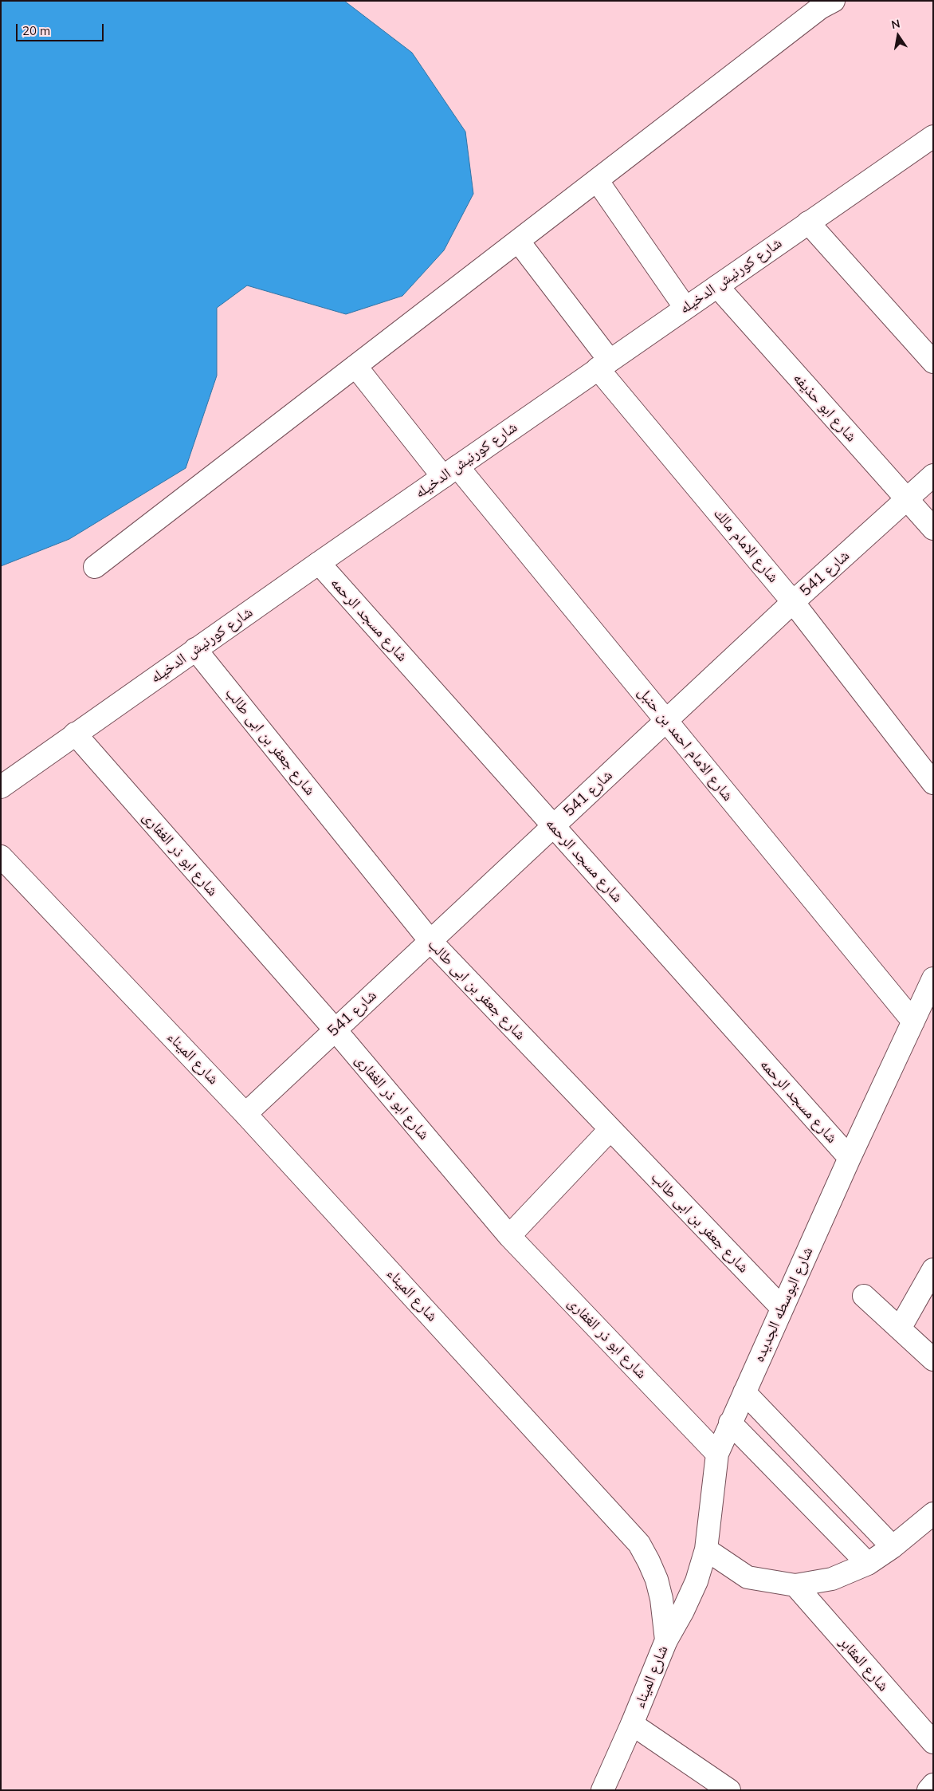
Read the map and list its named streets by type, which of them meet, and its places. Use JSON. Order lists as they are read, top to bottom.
{
  "streets": {
    "street": [
      "شارع كورنيش الدخيله",
      "شارع ابو حذيفه",
      "شارع الامام مالك",
      "شارع 541",
      "شارع مسجد الرحمه",
      "شارع جعفر بن ابى طالب",
      "شارع الامام احمد بن حنبل",
      "شارع ابو ذر الغفارى",
      "شارع الميناء",
      "شارع البوسطه الجديده",
      "شارع المقابر"
    ]
  },
  "crossings": [
    ["شارع كورنيش الدخيله", "شارع ابو حذيفه"],
    ["شارع كورنيش الدخيله", "شارع الامام مالك"],
    ["شارع كورنيش الدخيله", "شارع مسجد الرحمه"],
    ["شارع كورنيش الدخيله", "شارع جعفر بن ابى طالب"],
    ["شارع كورنيش الدخيله", "شارع الامام احمد بن حنبل"],
    ["شارع كورنيش الدخيله", "شارع ابو ذر الغفارى"],
    ["شارع ابو حذيفه", "شارع 541"],
    ["شارع الامام مالك", "شارع 541"],
    ["شارع 541", "شارع مسجد الرحمه"],
    ["شارع 541", "شارع جعفر بن ابى طالب"],
    ["شارع 541", "شارع الامام احمد بن حنبل"],
    ["شارع 541", "شارع ابو ذر الغفارى"],
    ["شارع 541", "شارع الميناء"],
    ["شارع مسجد الرحمه", "شارع البوسطه الجديده"],
    ["شارع جعفر بن ابى طالب", "شارع البوسطه الجديده"],
    ["شارع الامام احمد بن حنبل", "شارع البوسطه الجديده"],
    ["شارع ابو ذر الغفارى", "شارع البوسطه الجديده"],
    ["شارع الميناء", "شارع البوسطه الجديده"]
  ],
  "scale_bar": "20 m",
  "north": "top"
}
